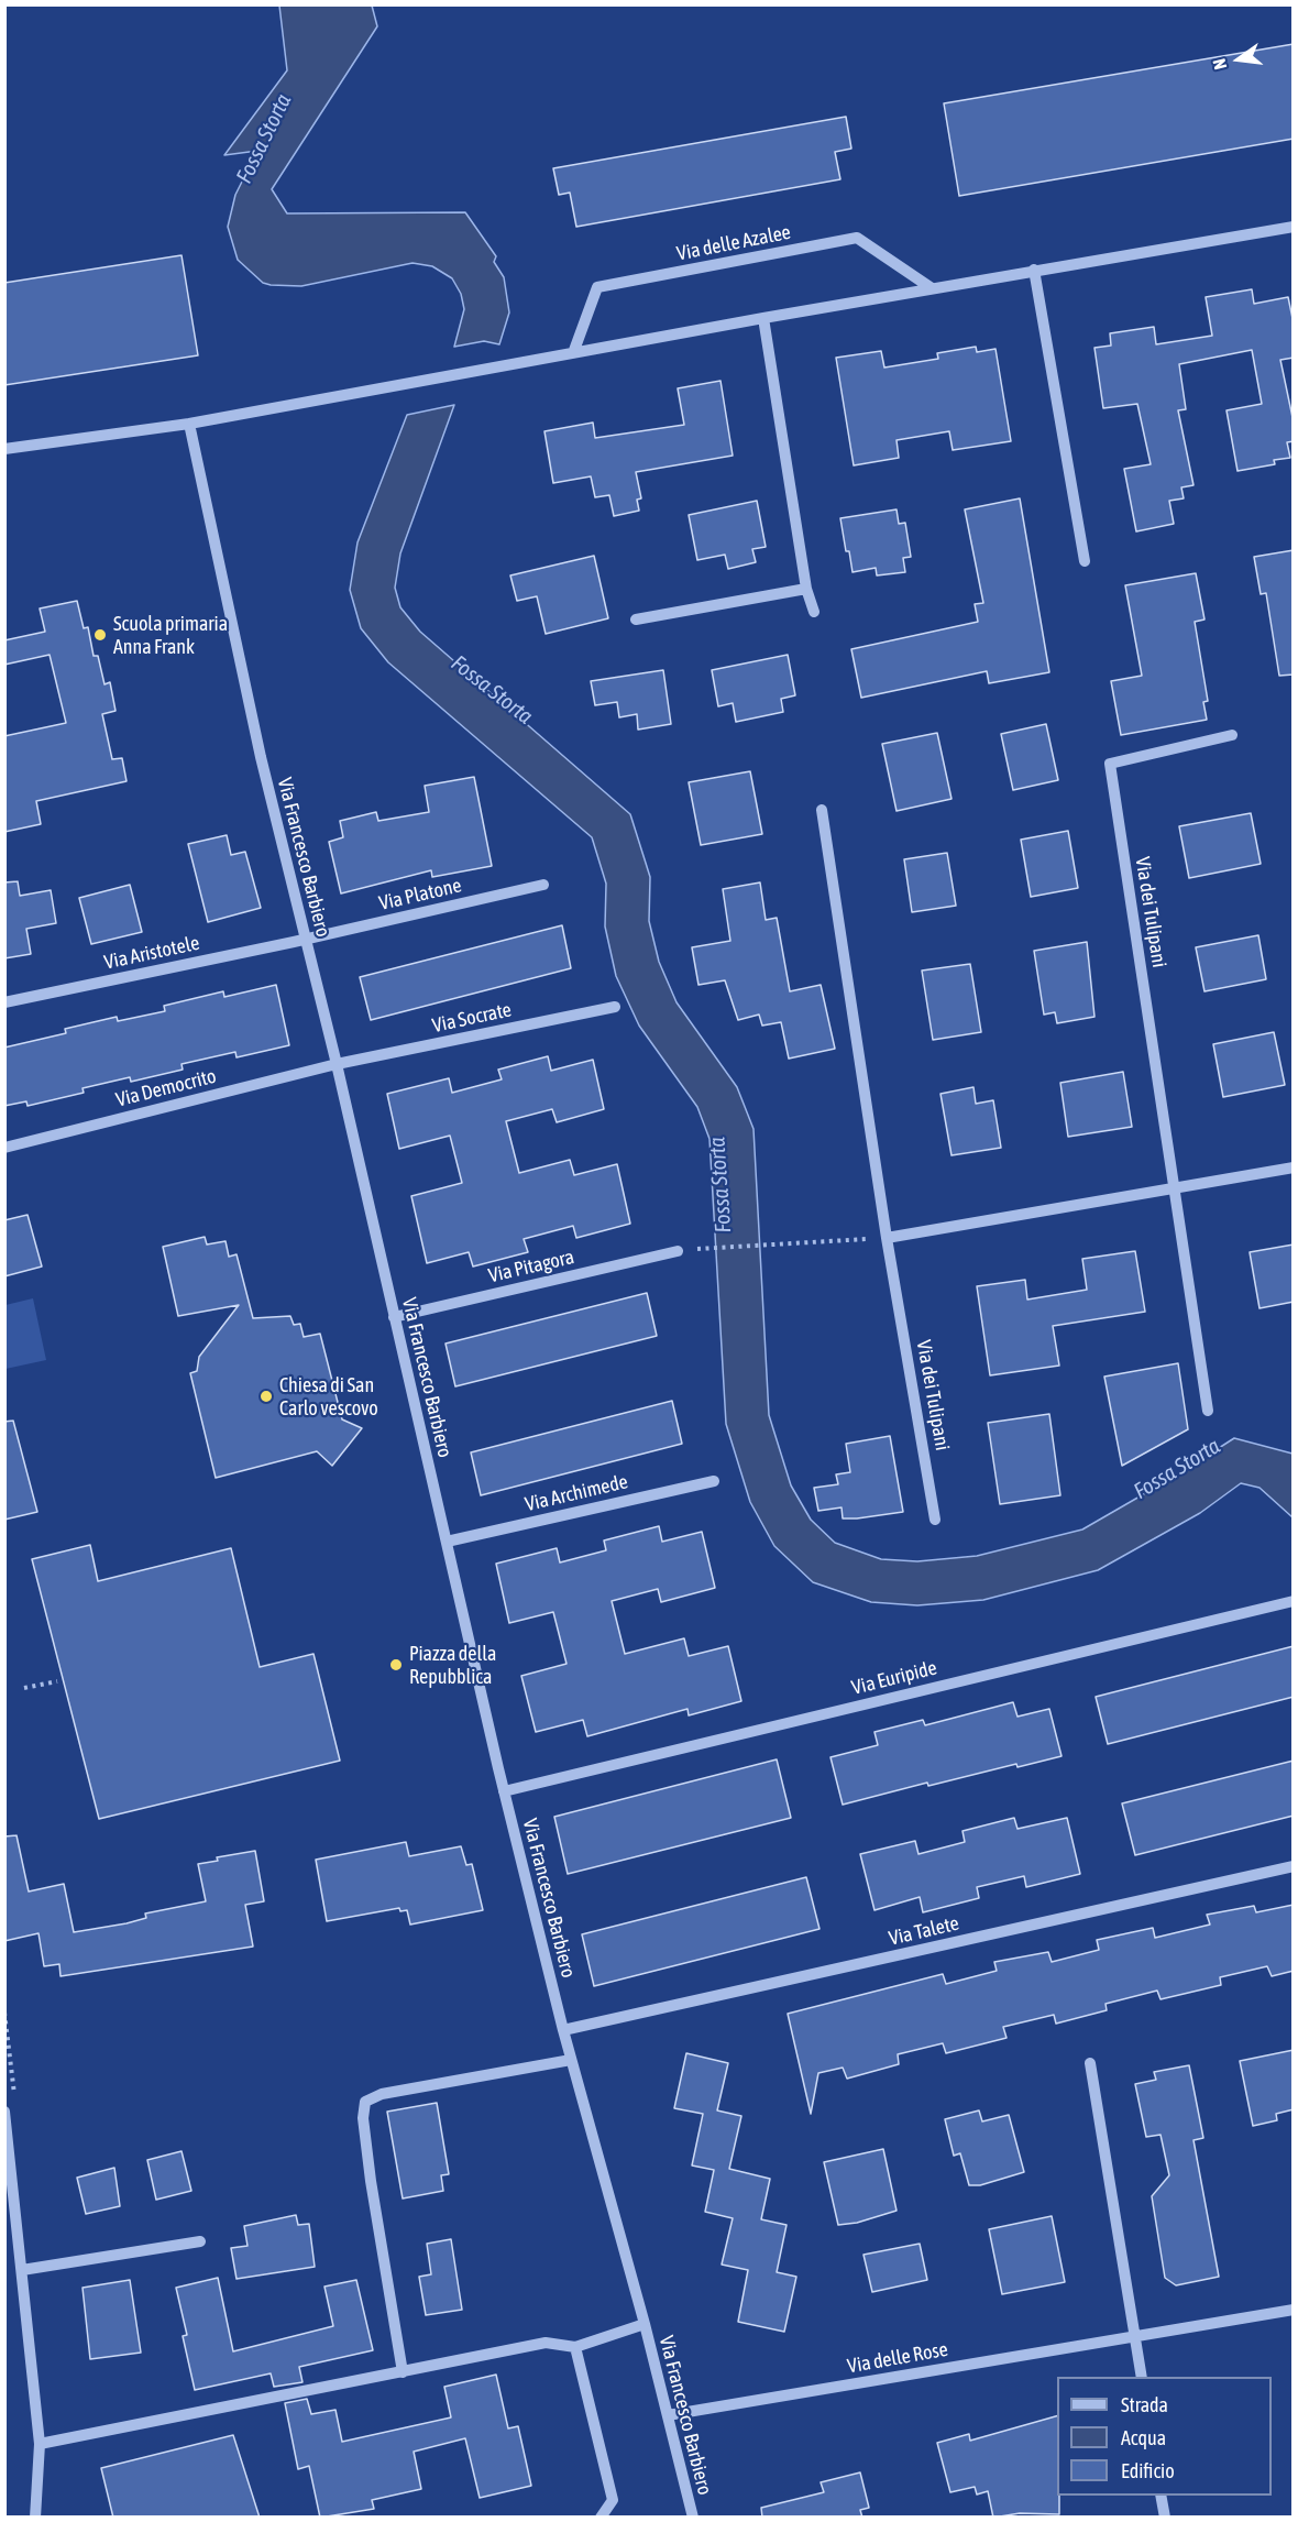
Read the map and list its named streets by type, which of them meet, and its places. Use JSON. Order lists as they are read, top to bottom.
{
  "streets": {
    "street": [
      "Via delle Azalee",
      "Via Francesco Barbiero",
      "Via Platone",
      "Via dei Tulipani",
      "Via Aristotele",
      "Via Socrate",
      "Via Democrito",
      "Via Pitagora",
      "Via Archimede",
      "Via Euripide",
      "Via Talete",
      "Via delle Rose"
    ]
  },
  "crossings": [
    ["Via Francesco Barbiero", "Via Platone"],
    ["Via Francesco Barbiero", "Via Aristotele"],
    ["Via Francesco Barbiero", "Via Socrate"],
    ["Via Francesco Barbiero", "Via Democrito"],
    ["Via Francesco Barbiero", "Via Pitagora"],
    ["Via Francesco Barbiero", "Via Archimede"],
    ["Via Francesco Barbiero", "Via Euripide"],
    ["Via Francesco Barbiero", "Via Talete"],
    ["Via Francesco Barbiero", "Via delle Rose"],
    ["Via Platone", "Via Aristotele"],
    ["Via Socrate", "Via Democrito"]
  ],
  "water": ["Fossa Storta"],
  "places": ["Scuola primaria Anna Frank", "Chiesa di San Carlo vescovo", "Piazza della Repubblica"],
  "legend": ["Strada", "Acqua", "Edificio"],
  "north": "left"
}
